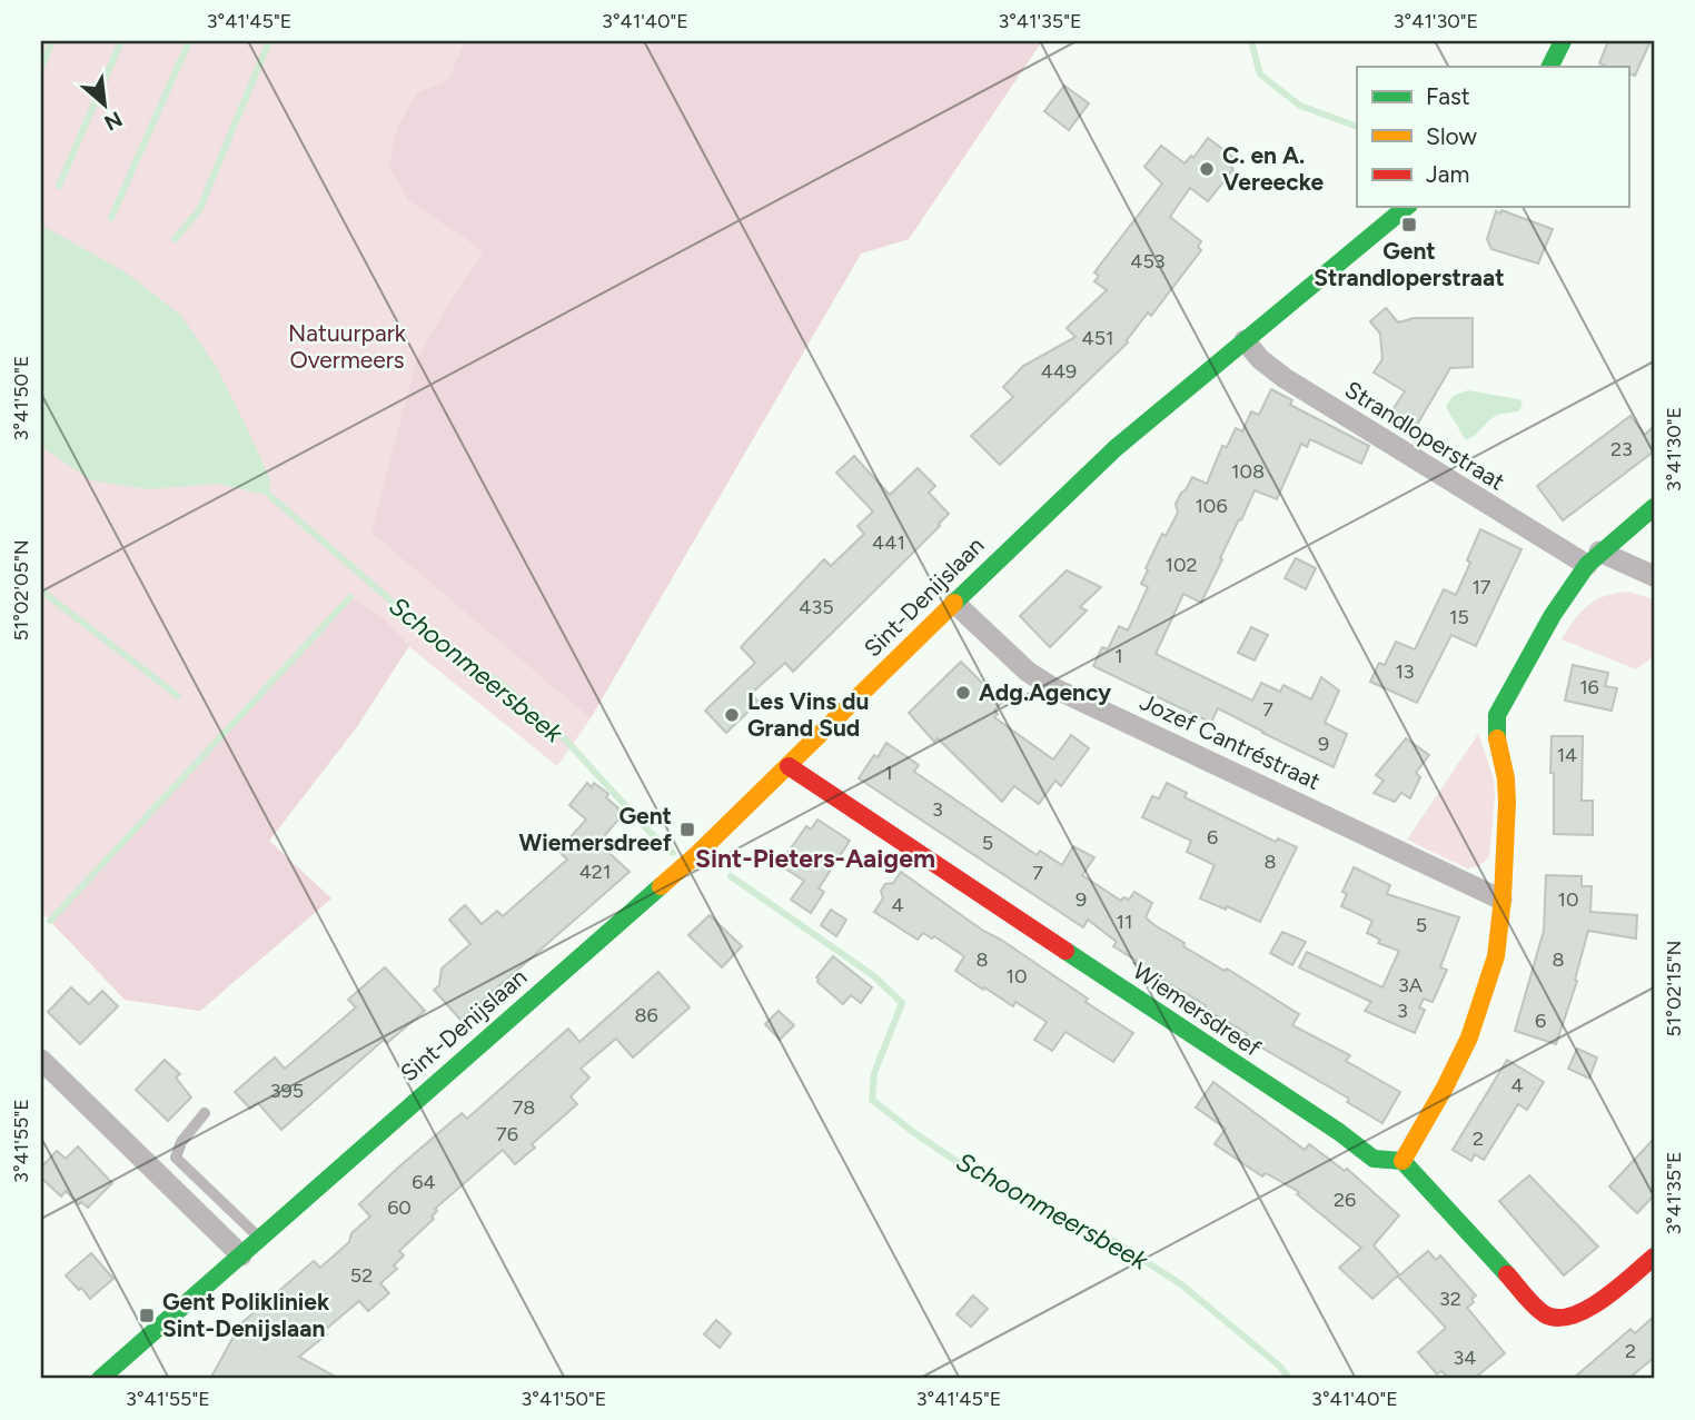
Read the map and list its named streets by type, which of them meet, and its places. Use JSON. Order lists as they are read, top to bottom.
{
  "streets": {
    "street": [
      "Strandloperstraat",
      "Sint-Denijslaan",
      "Jozef Cantréstraat",
      "Wiemersdreef"
    ]
  },
  "crossings": [
    ["Strandloperstraat", "Sint-Denijslaan"],
    ["Sint-Denijslaan", "Jozef Cantréstraat"],
    ["Sint-Denijslaan", "Wiemersdreef"]
  ],
  "districts": ["Sint-Pieters-Aaigem"],
  "water": ["Schoonmeersbeek"],
  "parks": ["Natuurpark Overmeers"],
  "places": {
    "other": ["C. en A. Vereecke", "Adg.Agency", "Les Vins du Grand Sud"],
    "transit": ["Gent Strandloperstraat", "Gent Wiemersdreef", "Gent Polikliniek Sint-Denijslaan"]
  },
  "house_numbers": [
    "453",
    "451",
    "449",
    "23",
    "108",
    "106",
    "441",
    "102",
    "17",
    "435",
    "15",
    "1",
    "13",
    "16",
    "7",
    "9",
    "14",
    "1",
    "3",
    "6",
    "5",
    "8",
    "421",
    "7",
    "9",
    "10",
    "4",
    "11",
    "5",
    "8",
    "8",
    "10",
    "3A",
    "3",
    "86",
    "6",
    "4",
    "395",
    "78",
    "76",
    "2",
    "64",
    "26",
    "60",
    "52",
    "32",
    "2",
    "34"
  ],
  "legend": ["Fast", "Slow", "Jam"],
  "north": "bottom right",
  "coordinates": [
    "3°41'45\"E",
    "3°41'40\"E",
    "3°41'35\"E",
    "3°41'30\"E",
    "3°41'50\"E",
    "51°02'05\"N",
    "51°02'15\"N",
    "3°41'55\"E"
  ]
}
